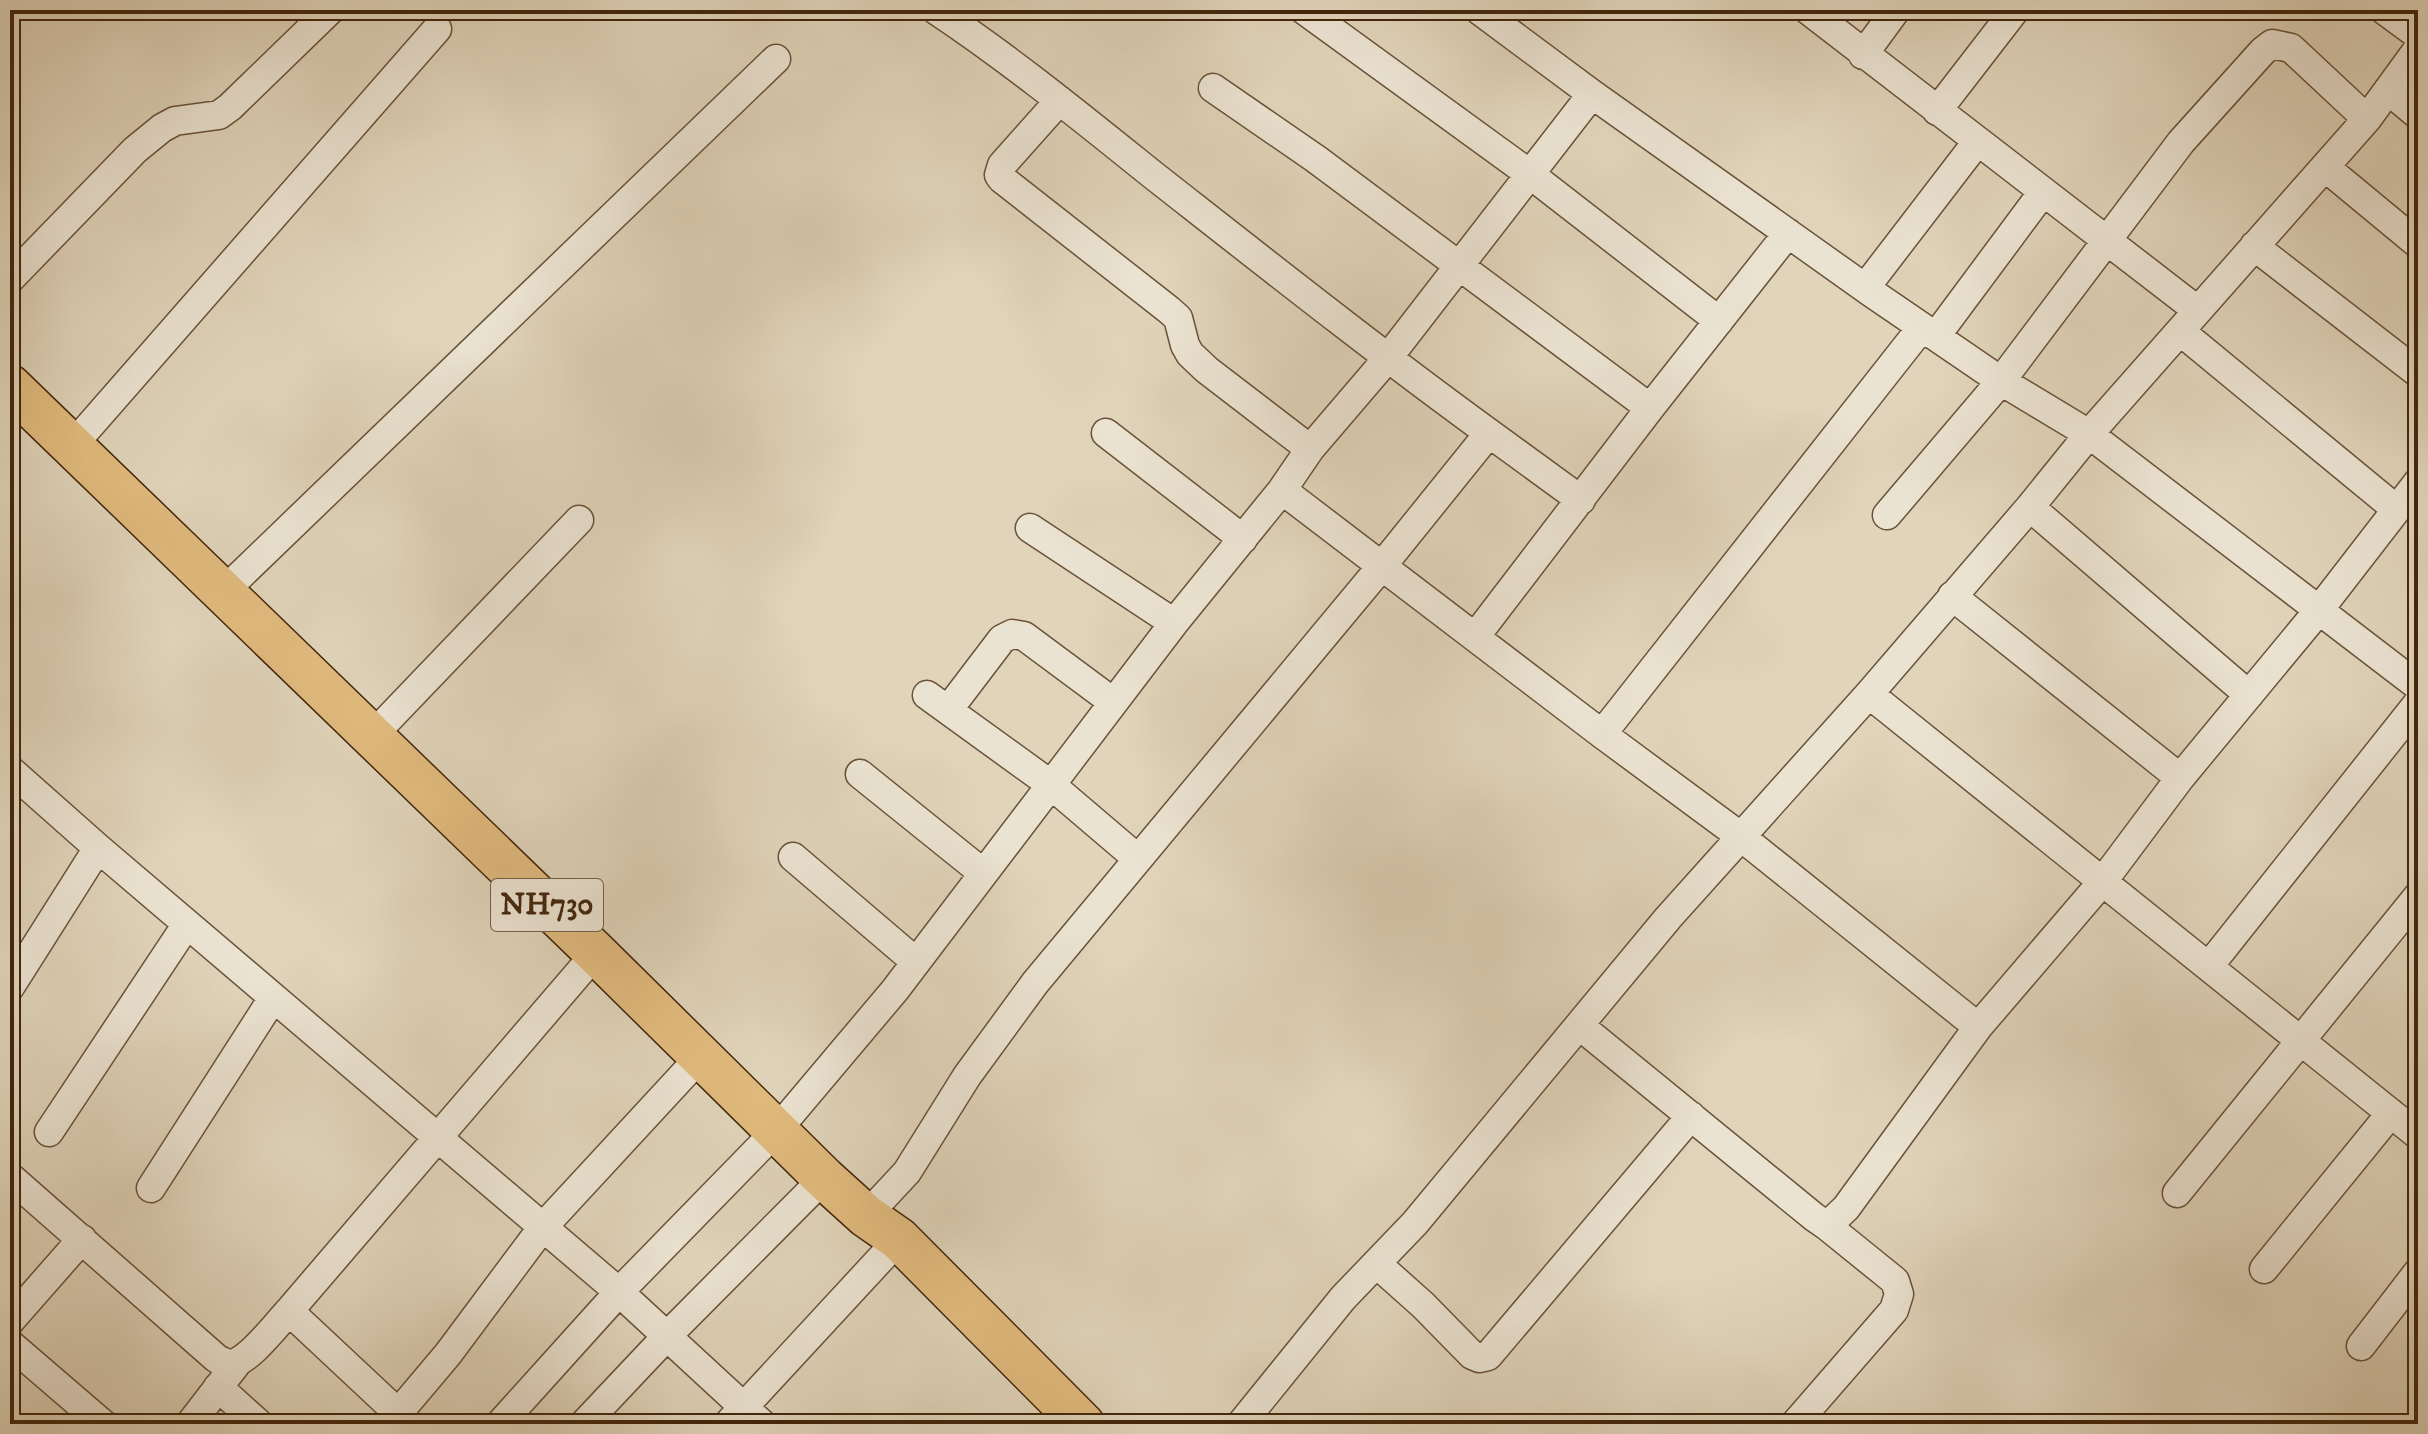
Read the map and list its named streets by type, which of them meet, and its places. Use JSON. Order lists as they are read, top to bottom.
{
  "streets": {
    "highway": ["NH730"]
  }
}
